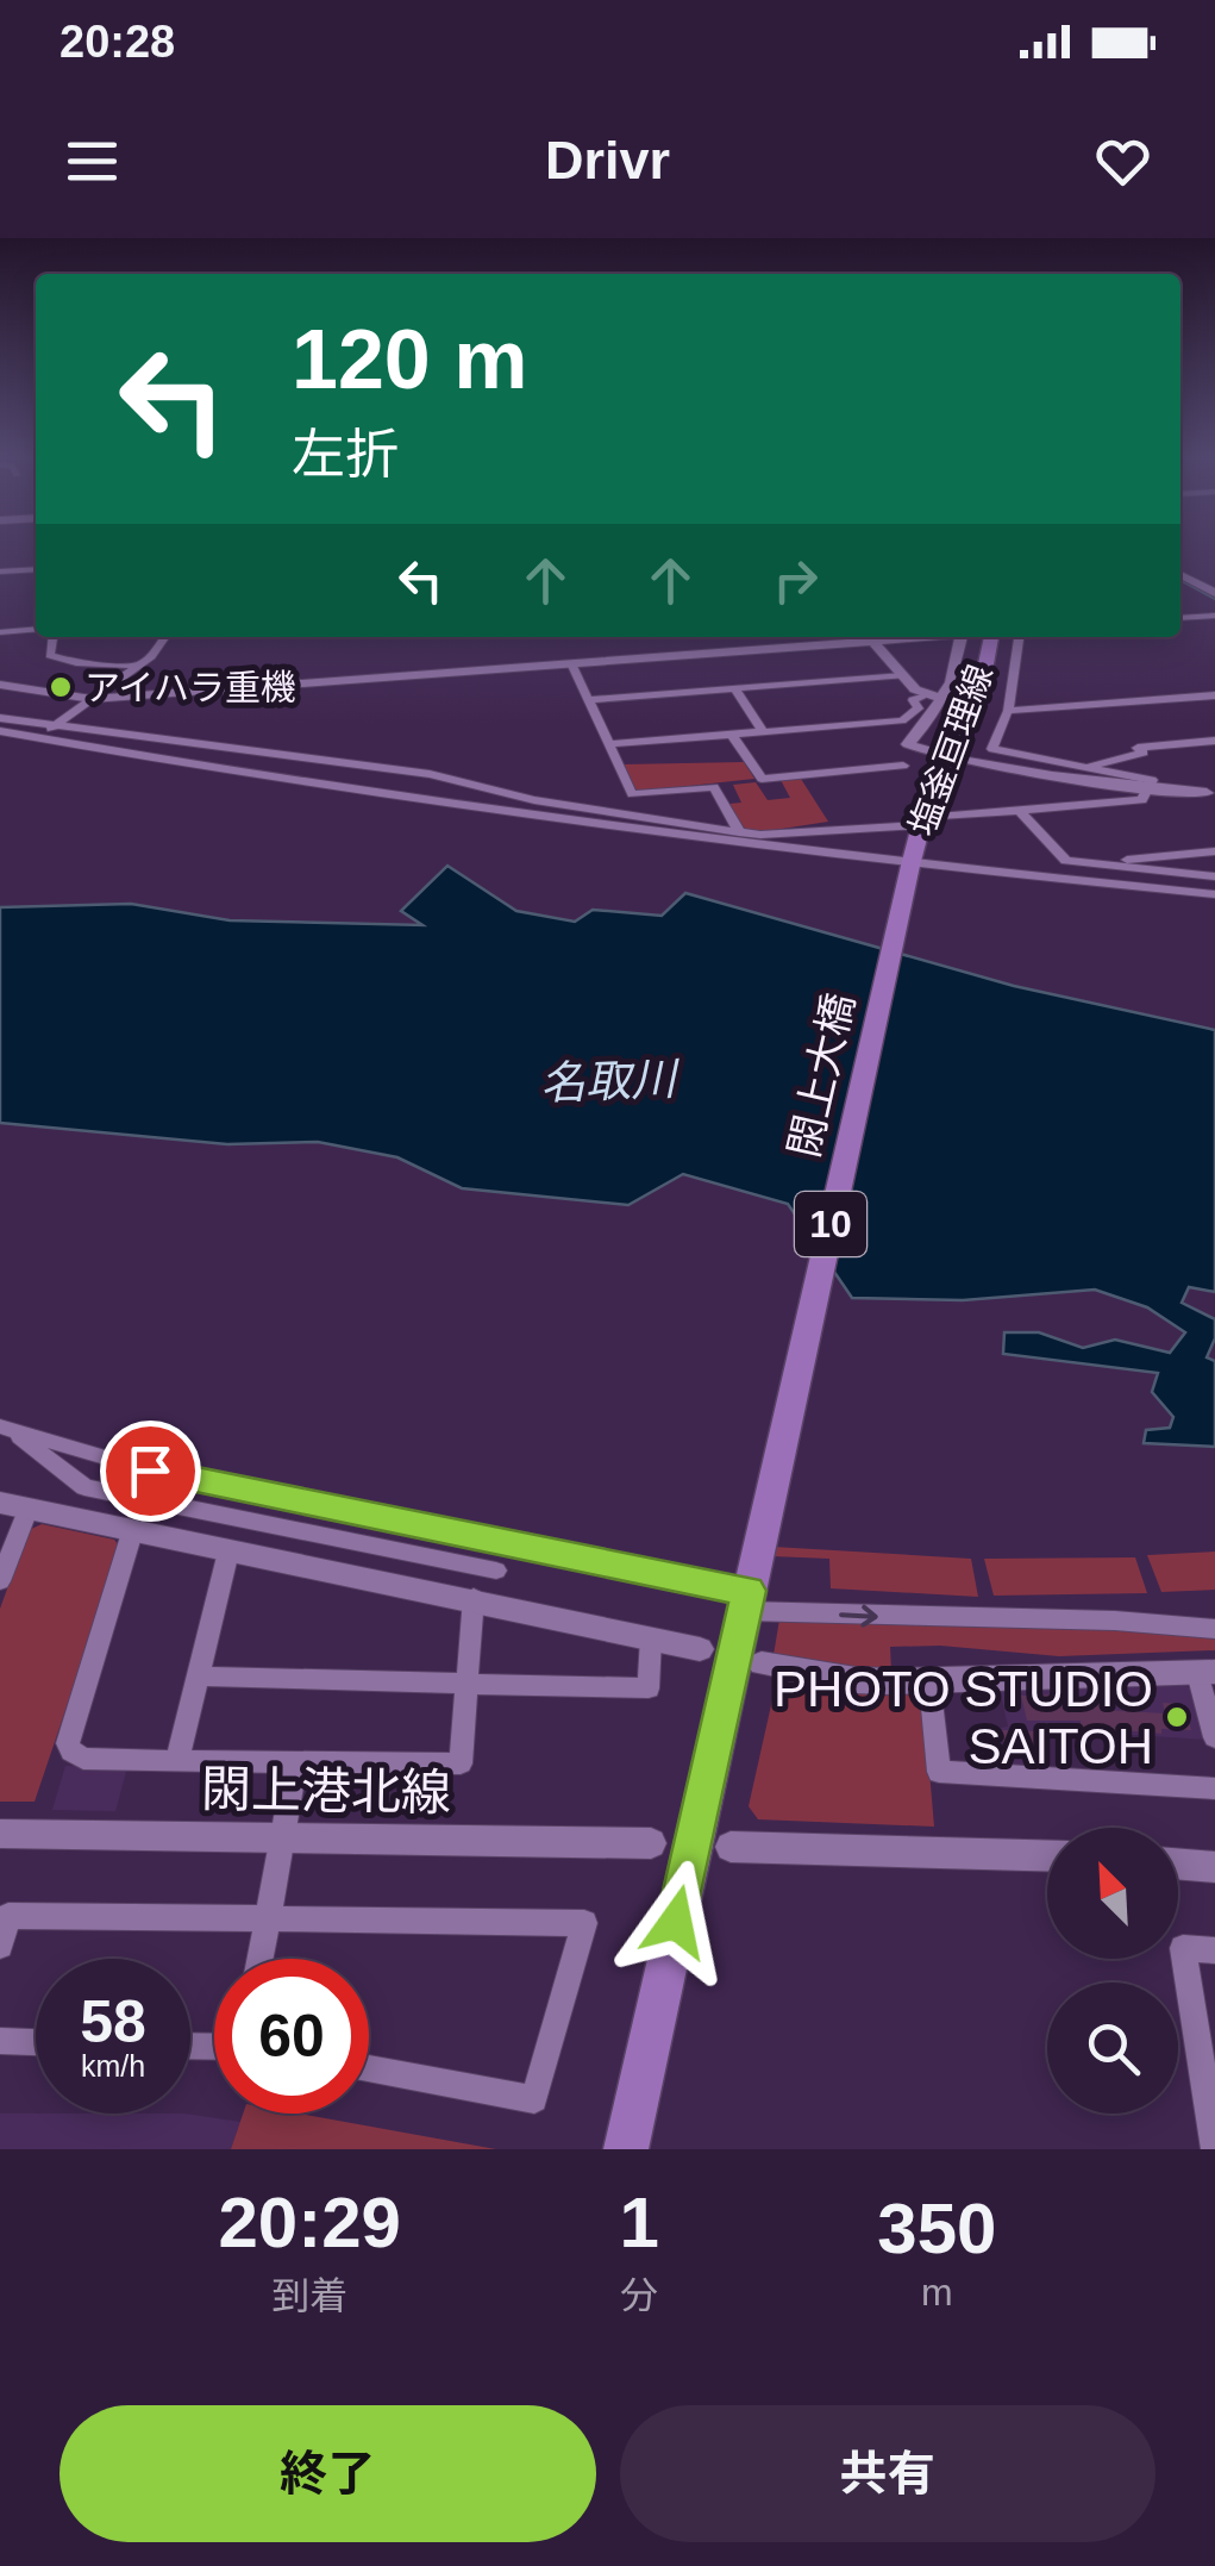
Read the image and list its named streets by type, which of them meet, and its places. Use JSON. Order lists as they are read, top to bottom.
{
  "streets": {
    "main road": ["塩釜亘理線", "閖上大橋", "10"],
    "street": ["閖上港北線"]
  },
  "crossings": [
    ["塩釜亘理線", "閖上大橋"],
    ["閖上大橋", "10"]
  ],
  "water": ["名取川"],
  "places": ["アイハラ重機", "PHOTO STUDIO SAITOH"],
  "north": "top left",
  "page": {
    "status": "20:28",
    "header": "Drivr",
    "turn": ["120 m", "左折"],
    "speed": "58 km/h",
    "limit": "60",
    "eta": [
      "20:29",
      "到着",
      "1",
      "分",
      "350",
      "m"
    ],
    "buttons": ["終了", "共有"]
  }
}
